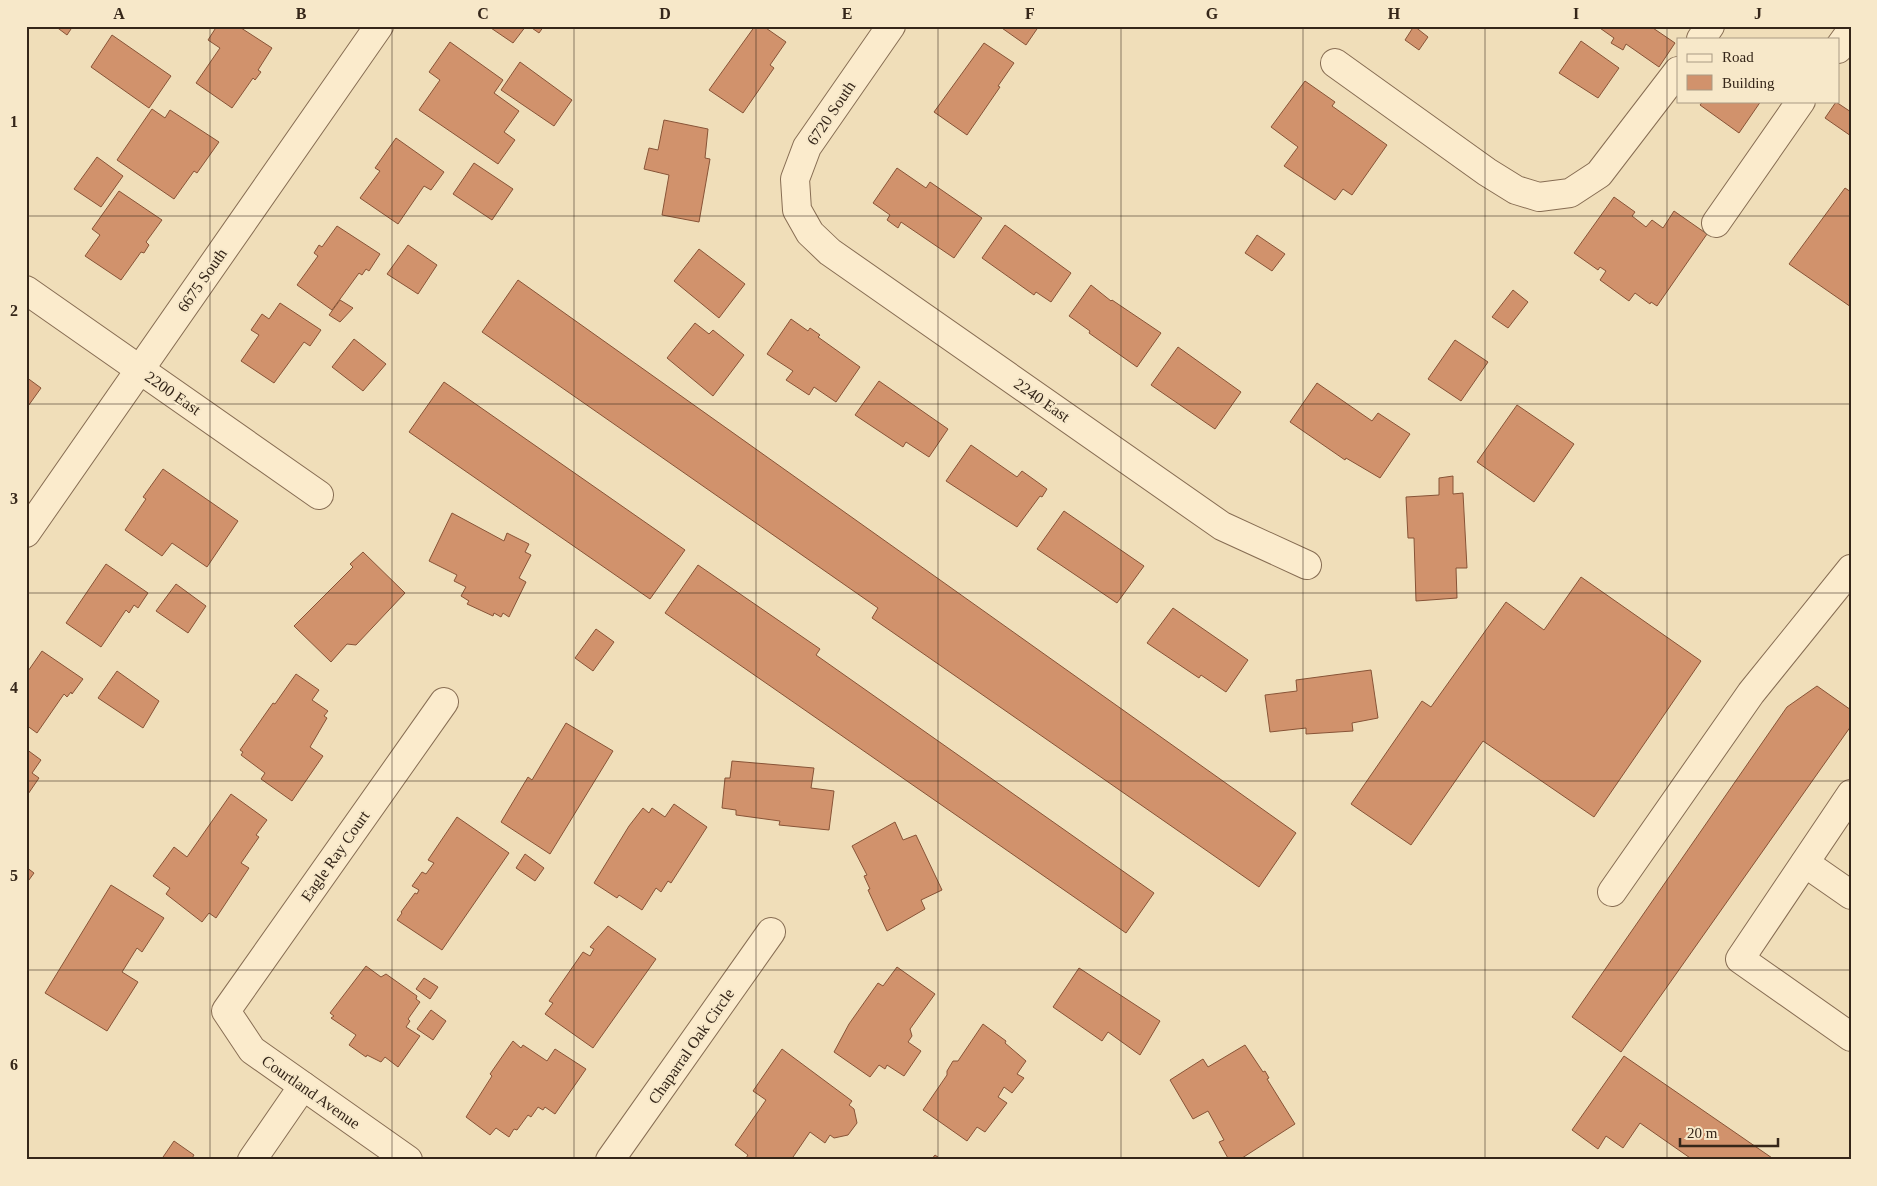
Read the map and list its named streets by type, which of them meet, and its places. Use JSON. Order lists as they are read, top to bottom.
{
  "streets": {
    "street": [
      "6720 South",
      "6675 South",
      "2200 East",
      "2240 East",
      "Eagle Ray Court",
      "Chaparral Oak Circle",
      "Courtland Avenue"
    ]
  },
  "crossings": [
    ["6720 South", "2240 East"],
    ["6675 South", "2200 East"],
    ["Eagle Ray Court", "Courtland Avenue"]
  ],
  "legend": ["Road", "Building"],
  "scale_bar": "20 m",
  "grid": {
    "columns": [
      "A",
      "B",
      "C",
      "D",
      "E",
      "F",
      "G",
      "H",
      "I",
      "J"
    ],
    "rows": [
      "1",
      "2",
      "3",
      "4",
      "5",
      "6"
    ]
  }
}
